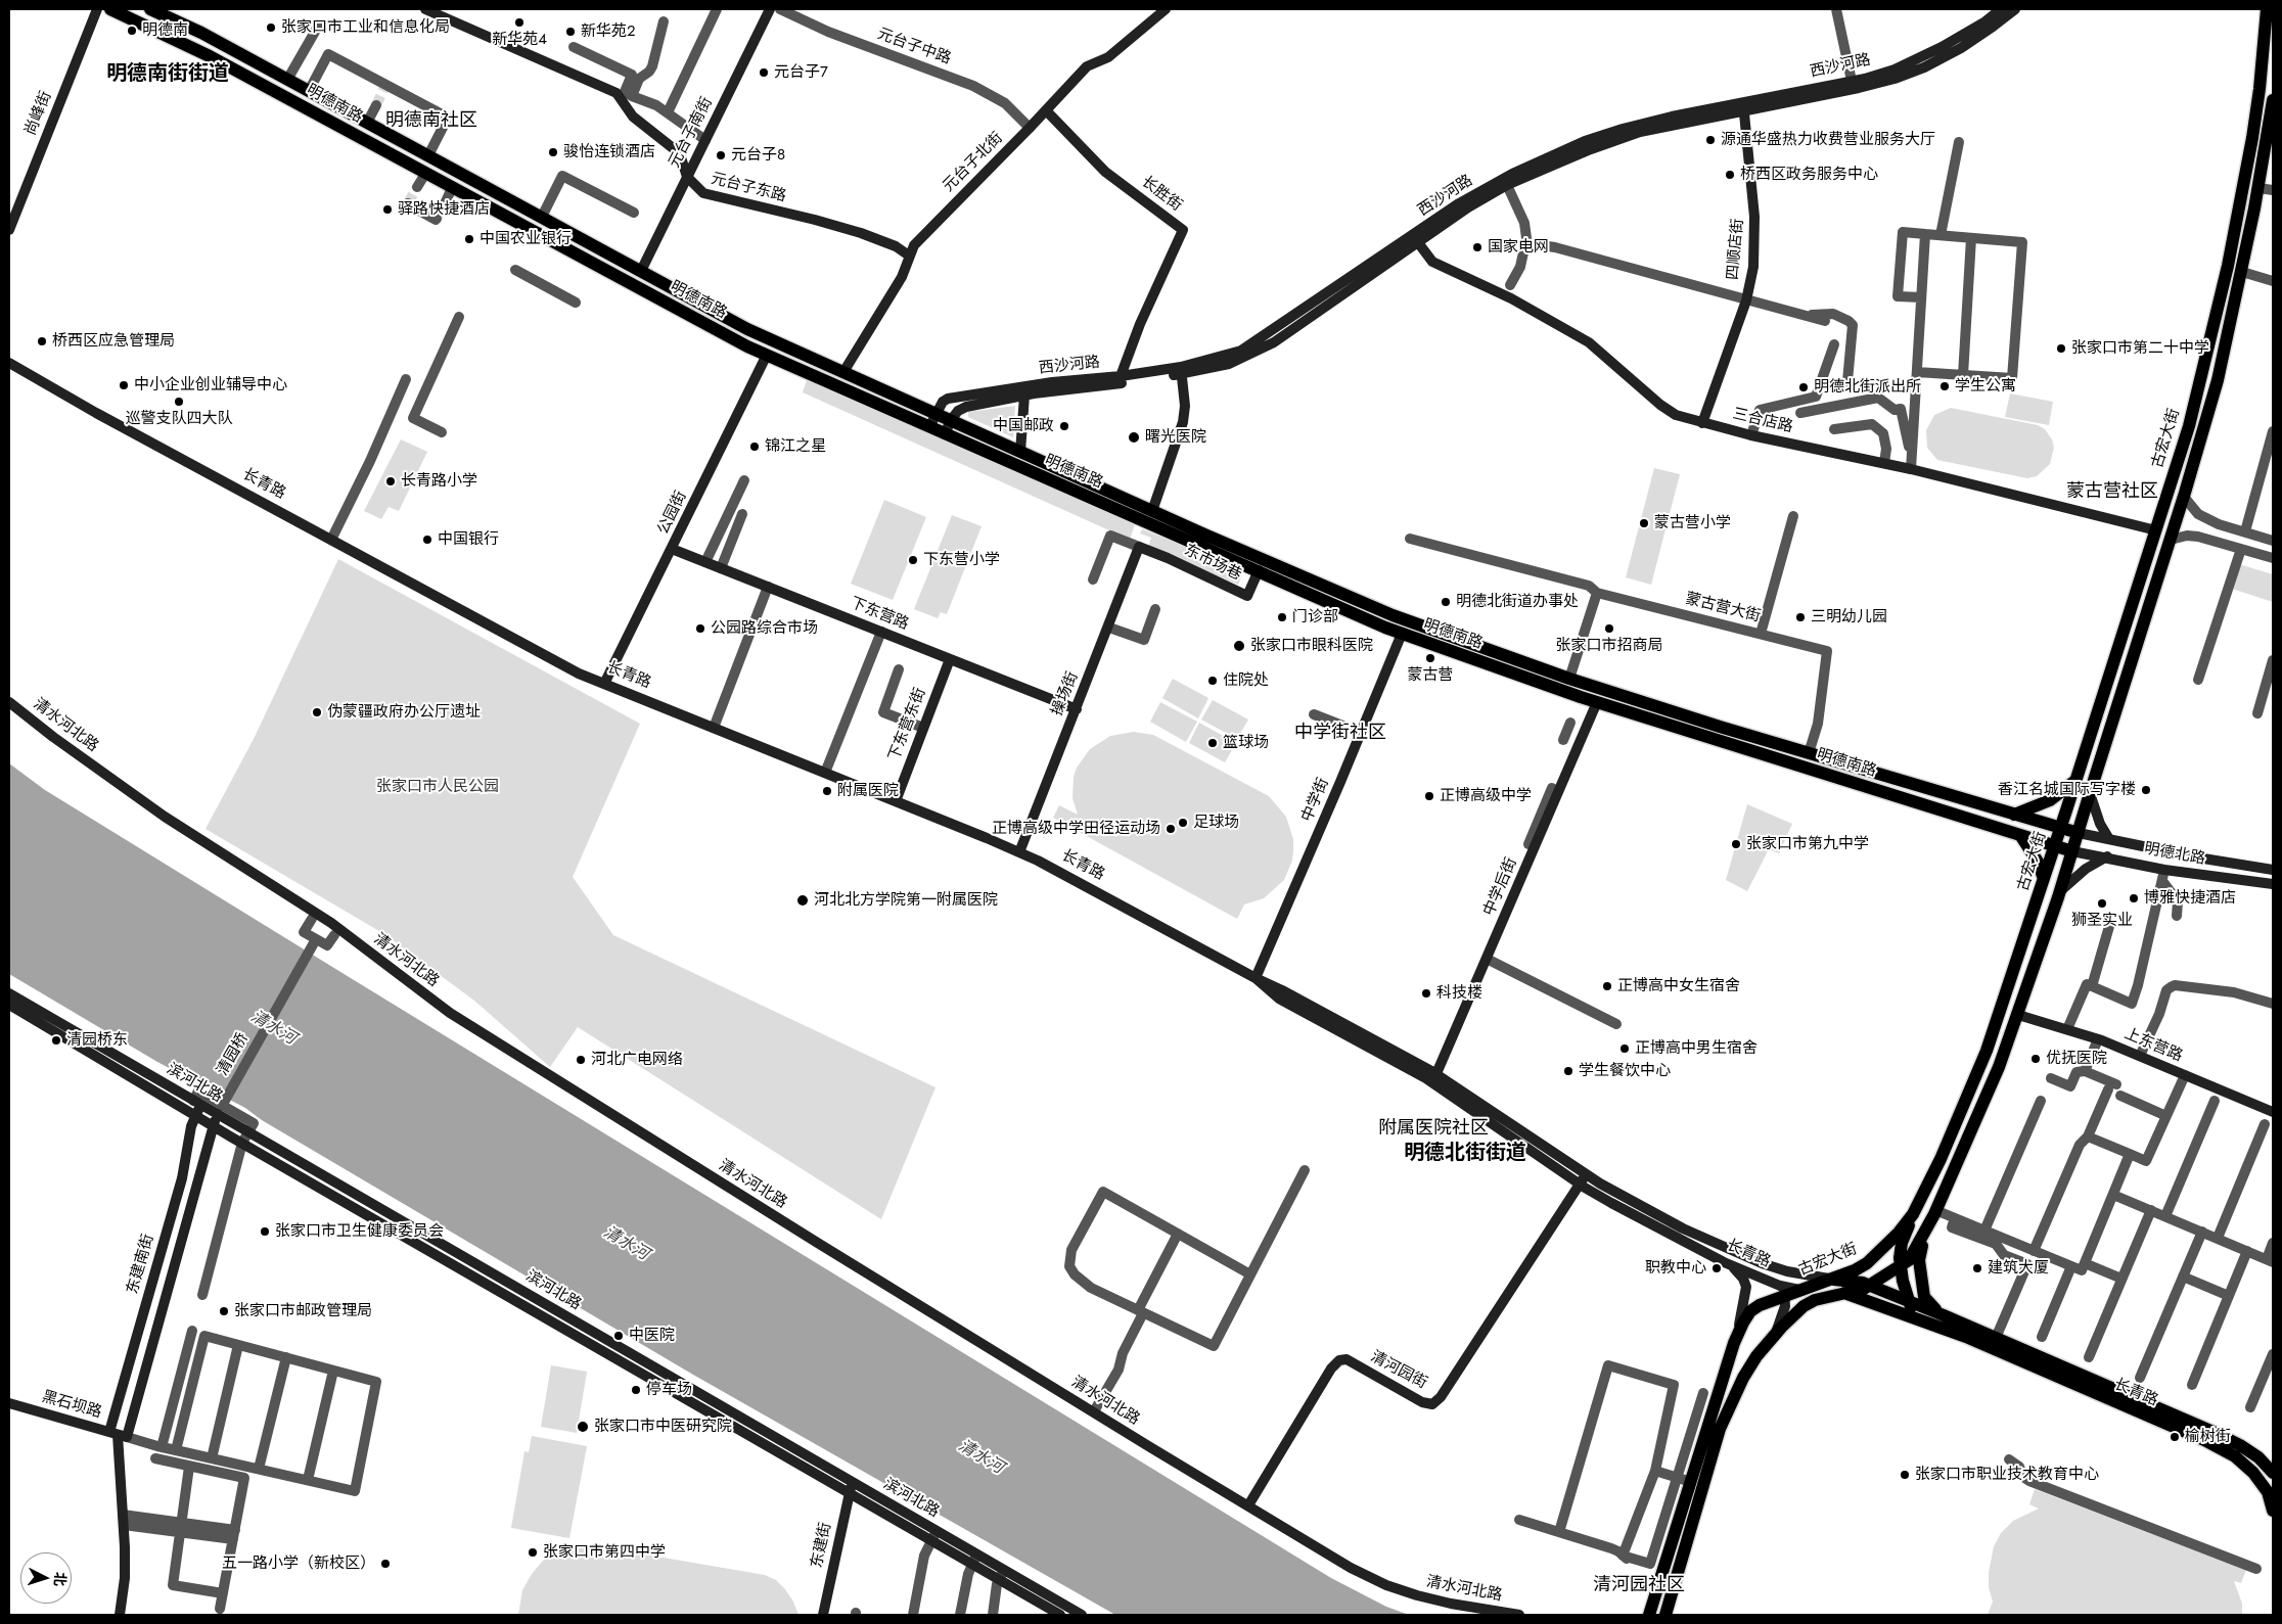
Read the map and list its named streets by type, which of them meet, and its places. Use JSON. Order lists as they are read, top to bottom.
{
  "streets": {
    "main road": ["明德南路", "古宏大街", "长青路"],
    "street": [
      "元台子中路",
      "西沙河路",
      "尚峰街",
      "元台子南街",
      "元台子北街",
      "元台子东路",
      "长胜街",
      "四顺店街",
      "三合店路",
      "公园街",
      "东市场巷",
      "蒙古营大街",
      "下东营路",
      "操场街",
      "下东营东街",
      "清水河北路",
      "中学街",
      "明德北路",
      "中学后街",
      "上东营路",
      "清园桥",
      "滨河北路",
      "东建南街",
      "清河园街",
      "黑石坝路",
      "东建街"
    ]
  },
  "crossings": [
    ["元台子中路", "元台子北街"],
    ["西沙河路", "明德南路"],
    ["西沙河路", "长胜街"],
    ["西沙河路", "四顺店街"],
    ["西沙河路", "三合店路"],
    ["明德南路", "元台子南街"],
    ["明德南路", "元台子北街"],
    ["明德南路", "古宏大街"],
    ["明德南路", "公园街"],
    ["明德南路", "东市场巷"],
    ["明德南路", "蒙古营大街"],
    ["明德南路", "中学街"],
    ["明德南路", "明德北路"],
    ["明德南路", "中学后街"],
    ["元台子南街", "元台子东路"],
    ["元台子北街", "元台子东路"],
    ["元台子北街", "长胜街"],
    ["四顺店街", "三合店路"],
    ["三合店路", "古宏大街"],
    ["古宏大街", "长青路"],
    ["古宏大街", "明德北路"],
    ["古宏大街", "上东营路"],
    ["长青路", "公园街"],
    ["长青路", "操场街"],
    ["长青路", "下东营东街"],
    ["长青路", "中学街"],
    ["长青路", "中学后街"],
    ["长青路", "清河园街"],
    ["公园街", "下东营路"],
    ["东市场巷", "操场街"],
    ["下东营路", "操场街"],
    ["下东营路", "下东营东街"],
    ["清水河北路", "清河园街"],
    ["清园桥", "滨河北路"],
    ["清园桥", "东建南街"],
    ["滨河北路", "东建南街"],
    ["滨河北路", "东建街"],
    ["东建南街", "黑石坝路"]
  ],
  "districts": [
    "明德南街街道",
    "明德南社区",
    "蒙古营社区",
    "中学街社区",
    "附属医院社区",
    "明德北街街道",
    "清河园社区"
  ],
  "water": ["清水河"],
  "parks": ["张家口市人民公园"],
  "places": [
    "新华苑4",
    "张家口市工业和信息化局",
    "明德南",
    "新华苑2",
    "元台子7",
    "源通华盛热力收费营业服务大厅",
    "骏怡连锁酒店",
    "元台子8",
    "桥西区政务服务中心",
    "驿路快捷酒店",
    "中国农业银行",
    "国家电网",
    "桥西区应急管理局",
    "张家口市第二十中学",
    "中小企业创业辅导中心",
    "学生公寓",
    "明德北街派出所",
    "巡警支队四大队",
    "中国邮政",
    "曙光医院",
    "锦江之星",
    "长青路小学",
    "蒙古营小学",
    "中国银行",
    "下东营小学",
    "明德北街道办事处",
    "门诊部",
    "三明幼儿园",
    "公园路综合市场",
    "张家口市招商局",
    "张家口市眼科医院",
    "蒙古营",
    "住院处",
    "伪蒙疆政府办公厅遗址",
    "篮球场",
    "香江名城国际写字楼",
    "附属医院",
    "正博高级中学",
    "足球场",
    "正博高级中学田径运动场",
    "张家口市第九中学",
    "博雅快捷酒店",
    "河北北方学院第一附属医院",
    "狮圣实业",
    "正博高中女生宿舍",
    "科技楼",
    "清园桥东",
    "正博高中男生宿舍",
    "优抚医院",
    "河北广电网络",
    "学生餐饮中心",
    "张家口市卫生健康委员会",
    "职教中心",
    "建筑大厦",
    "张家口市邮政管理局",
    "中医院",
    "停车场",
    "张家口市中医研究院",
    "榆树街",
    "张家口市职业技术教育中心",
    "张家口市第四中学",
    "五一路小学（新校区）"
  ],
  "north": "right"
}
